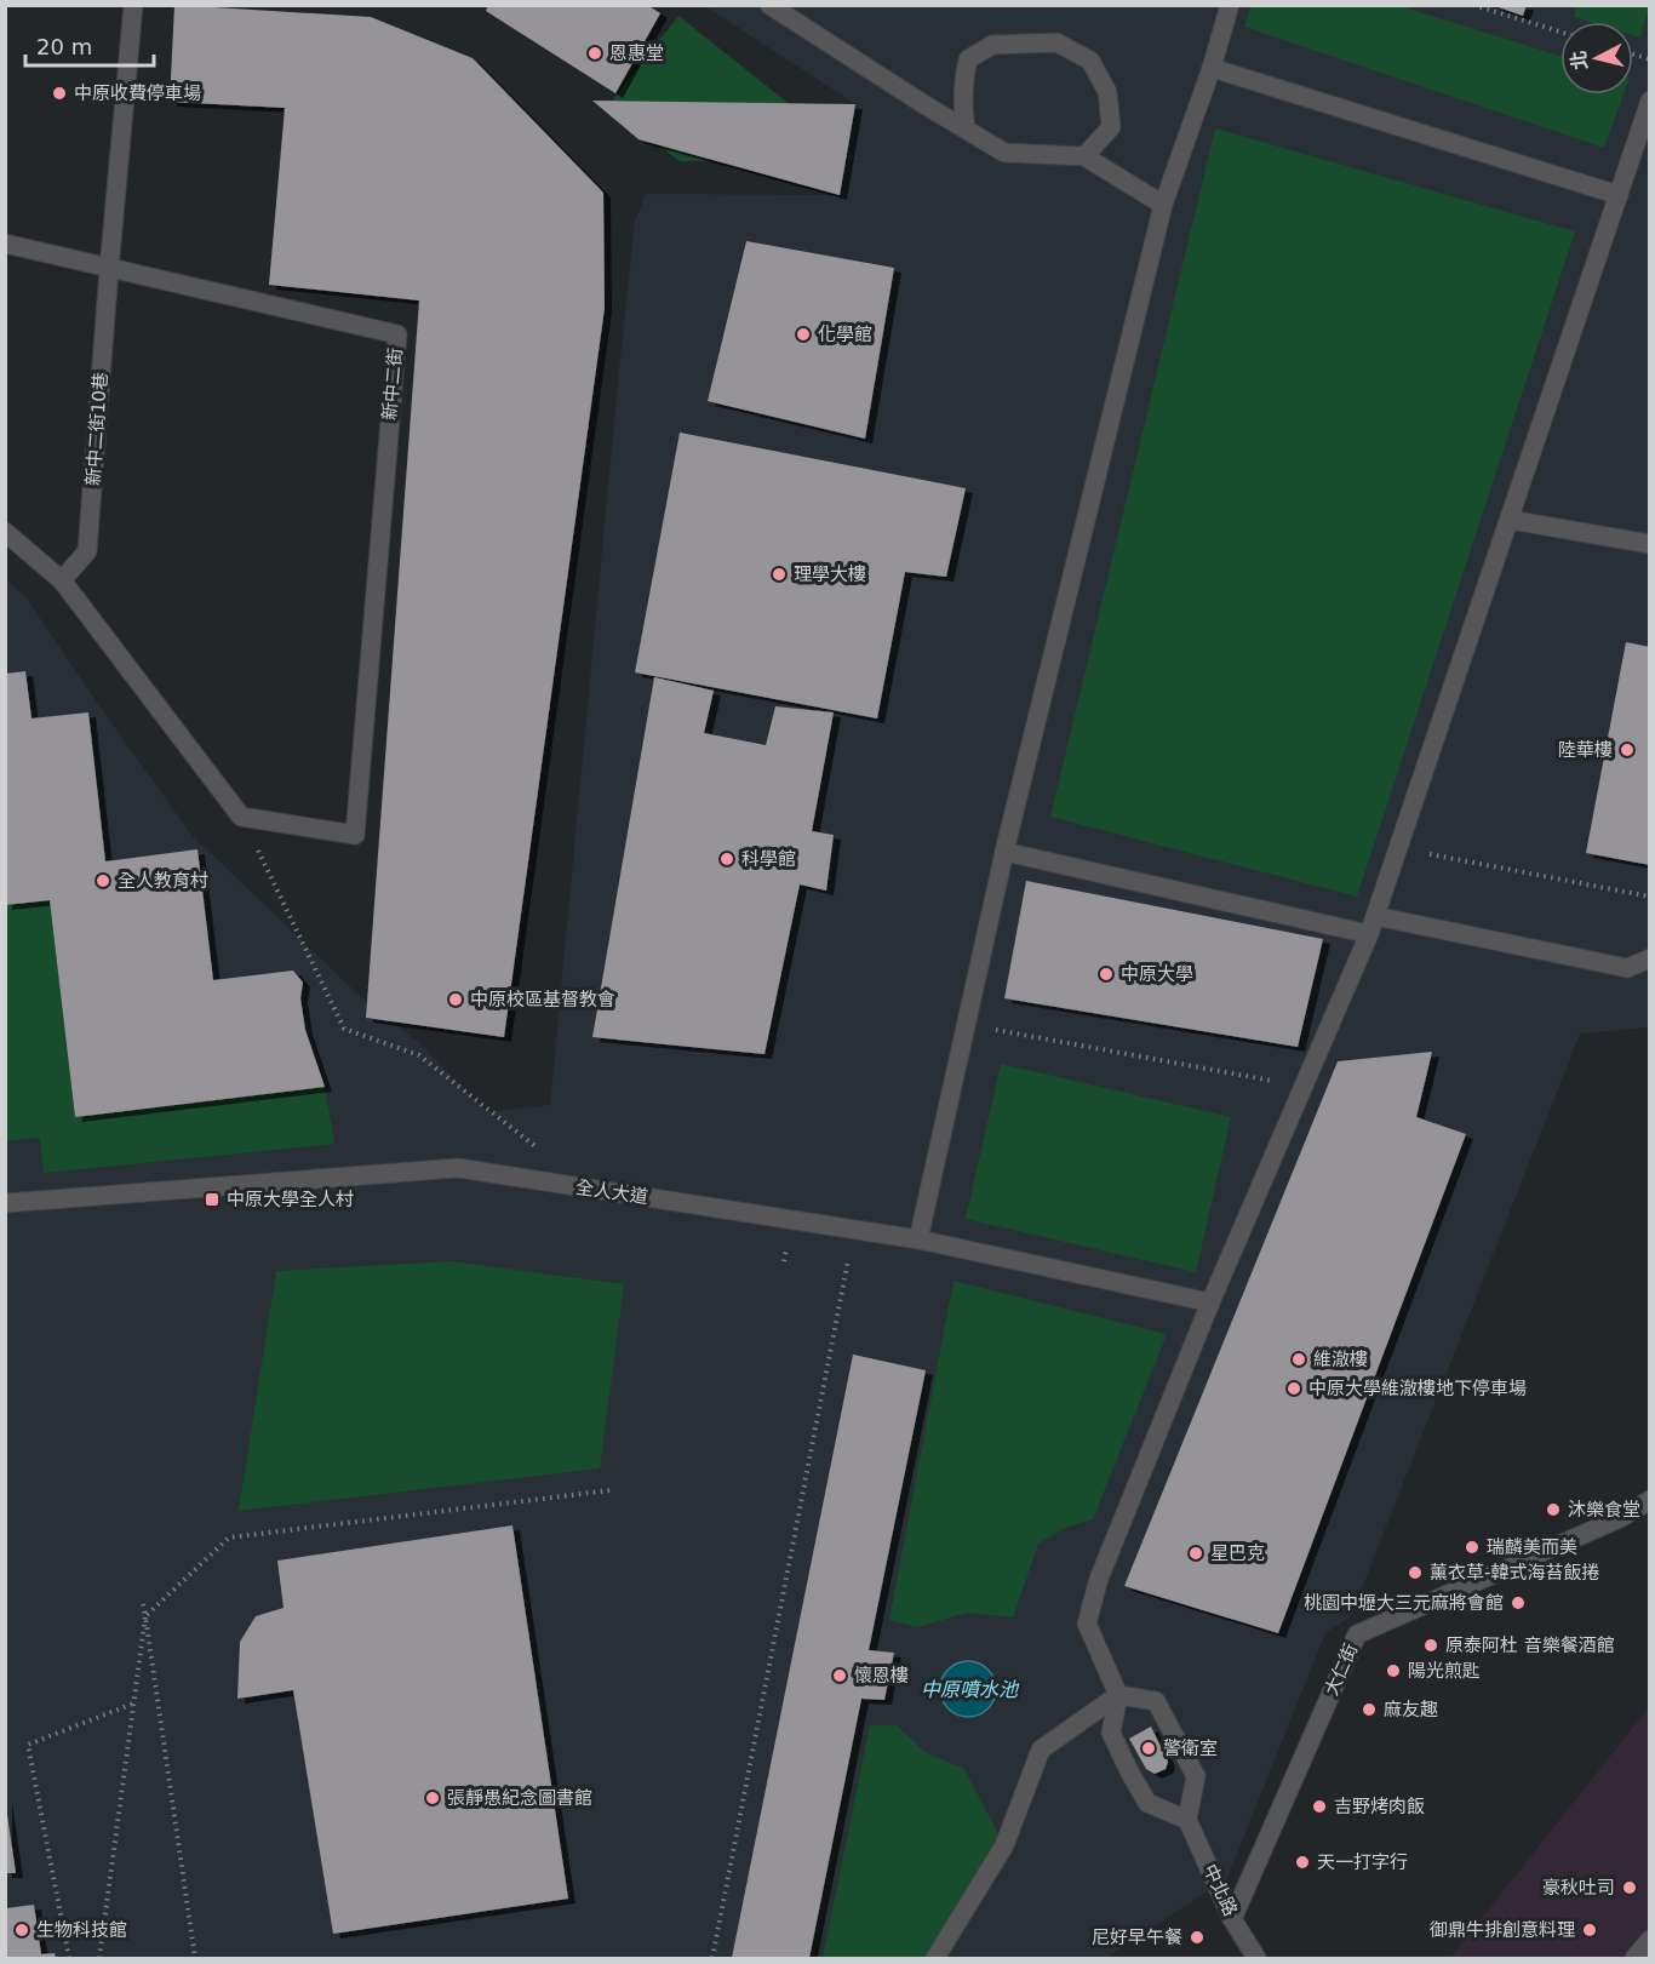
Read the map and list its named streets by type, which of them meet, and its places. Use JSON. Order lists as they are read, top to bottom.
{
  "streets": {
    "street": [
      "新中二街",
      "新中二街10巷",
      "全人大道",
      "大仁街",
      "中北路"
    ]
  },
  "crossings": [
    ["新中二街", "新中二街10巷"],
    ["大仁街", "中北路"]
  ],
  "water": ["中原噴水池"],
  "places": {
    "other": [
      "恩惠堂",
      "中原收費停車場",
      "化學館",
      "理學大樓",
      "陸華樓",
      "科學館",
      "全人教育村",
      "中原大學",
      "中原校區基督教會",
      "維澈樓",
      "中原大學維澈樓地下停車場",
      "沐樂食堂",
      "瑞麟美而美",
      "星巴克",
      "薰衣草-韓式海苔飯捲",
      "桃園中壢大三元麻將會館",
      "原泰阿杜 音樂餐酒館",
      "陽光煎匙",
      "懷恩樓",
      "麻友趣",
      "警衛室",
      "張靜愚紀念圖書館",
      "吉野烤肉飯",
      "天一打字行",
      "豪秋吐司",
      "生物科技館",
      "御鼎牛排創意料理",
      "尼好早午餐"
    ],
    "transit": ["中原大學全人村"]
  },
  "scale_bar": "20 m",
  "north": "left"
}
